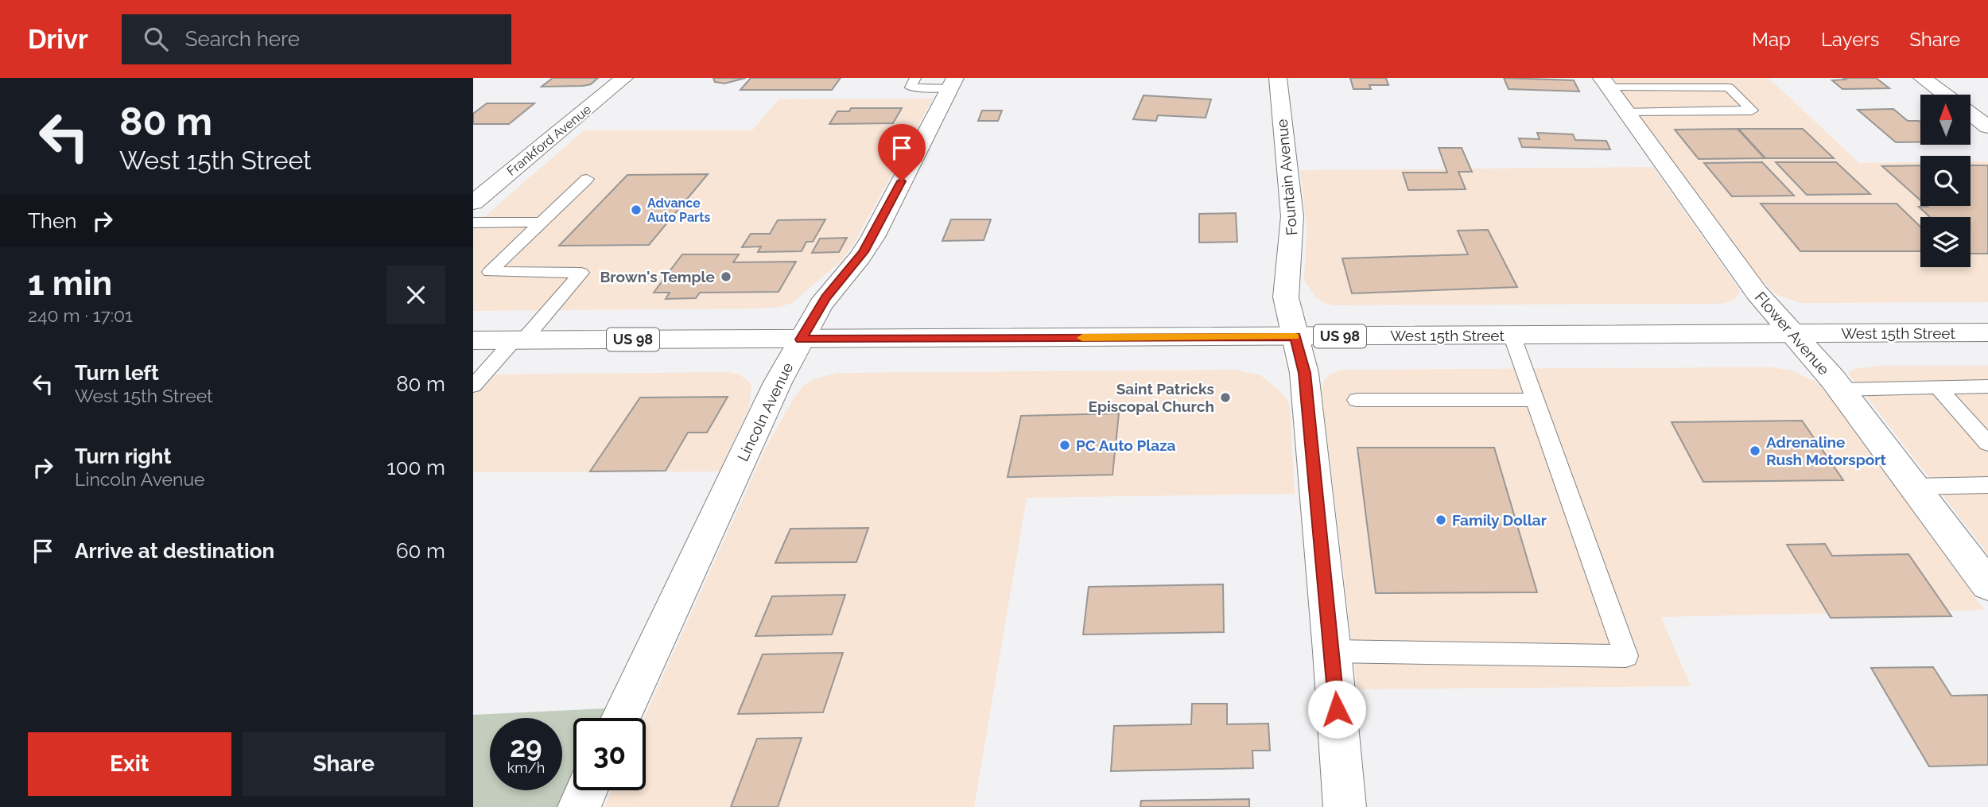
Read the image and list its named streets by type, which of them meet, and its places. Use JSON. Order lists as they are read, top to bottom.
{
  "streets": {
    "main road": [
      "Frankford Avenue",
      "Fountain Avenue",
      "Flower Avenue",
      "West 15th Street",
      "US 98",
      "Lincoln Avenue"
    ]
  },
  "crossings": [
    ["Fountain Avenue", "West 15th Street"],
    ["Flower Avenue", "West 15th Street"],
    ["West 15th Street", "Lincoln Avenue"]
  ],
  "places": [
    "Advance Auto Parts",
    "Brown's Temple",
    "Saint Patricks Episcopal Church",
    "PC Auto Plaza",
    "Adrenaline Rush Motorsport",
    "Family Dollar"
  ],
  "north": "top",
  "page": {
    "header": "Drivr",
    "search": "Search here",
    "nav": ["Map", "Layers", "Share"],
    "turn": ["80 m", "West 15th Street"],
    "then": "Then",
    "heading": ["1 min", "240 m · 17:01"],
    "list": [
      {
        "name": "Turn left",
        "note": "West 15th Street",
        "value": "80 m"
      },
      {
        "name": "Turn right",
        "note": "Lincoln Avenue",
        "value": "100 m"
      },
      {
        "name": "Arrive at destination",
        "value": "60 m"
      }
    ],
    "speed": "29 km/h",
    "limit": "30",
    "buttons": ["Exit", "Share"]
  }
}
